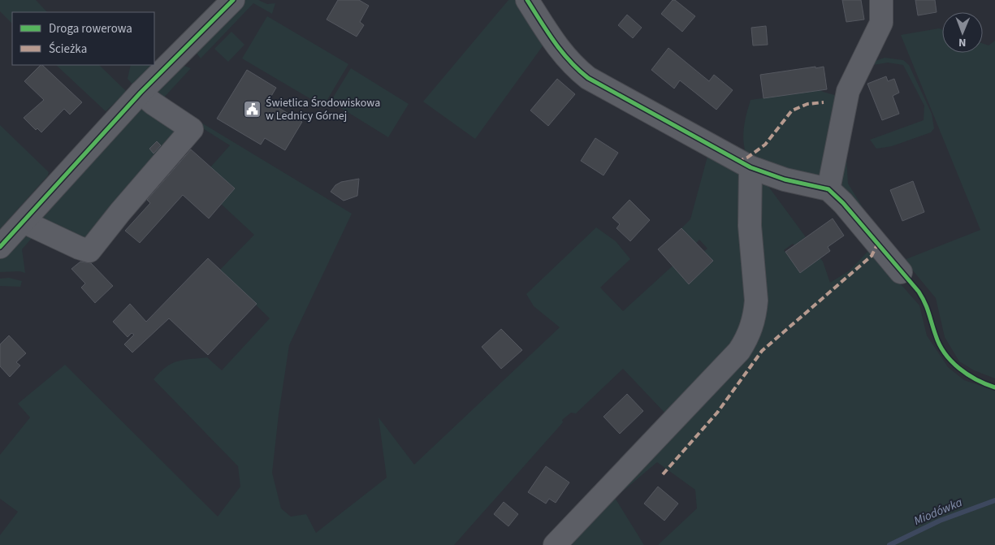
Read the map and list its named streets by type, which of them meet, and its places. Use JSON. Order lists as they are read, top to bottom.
{
  "water": ["Miodówka"],
  "places": {
    "public building": ["Świetlica Środowiskowa w Lednicy Górnej"]
  },
  "legend": ["Droga rowerowa", "Ścieżka"],
  "north": "bottom"
}
